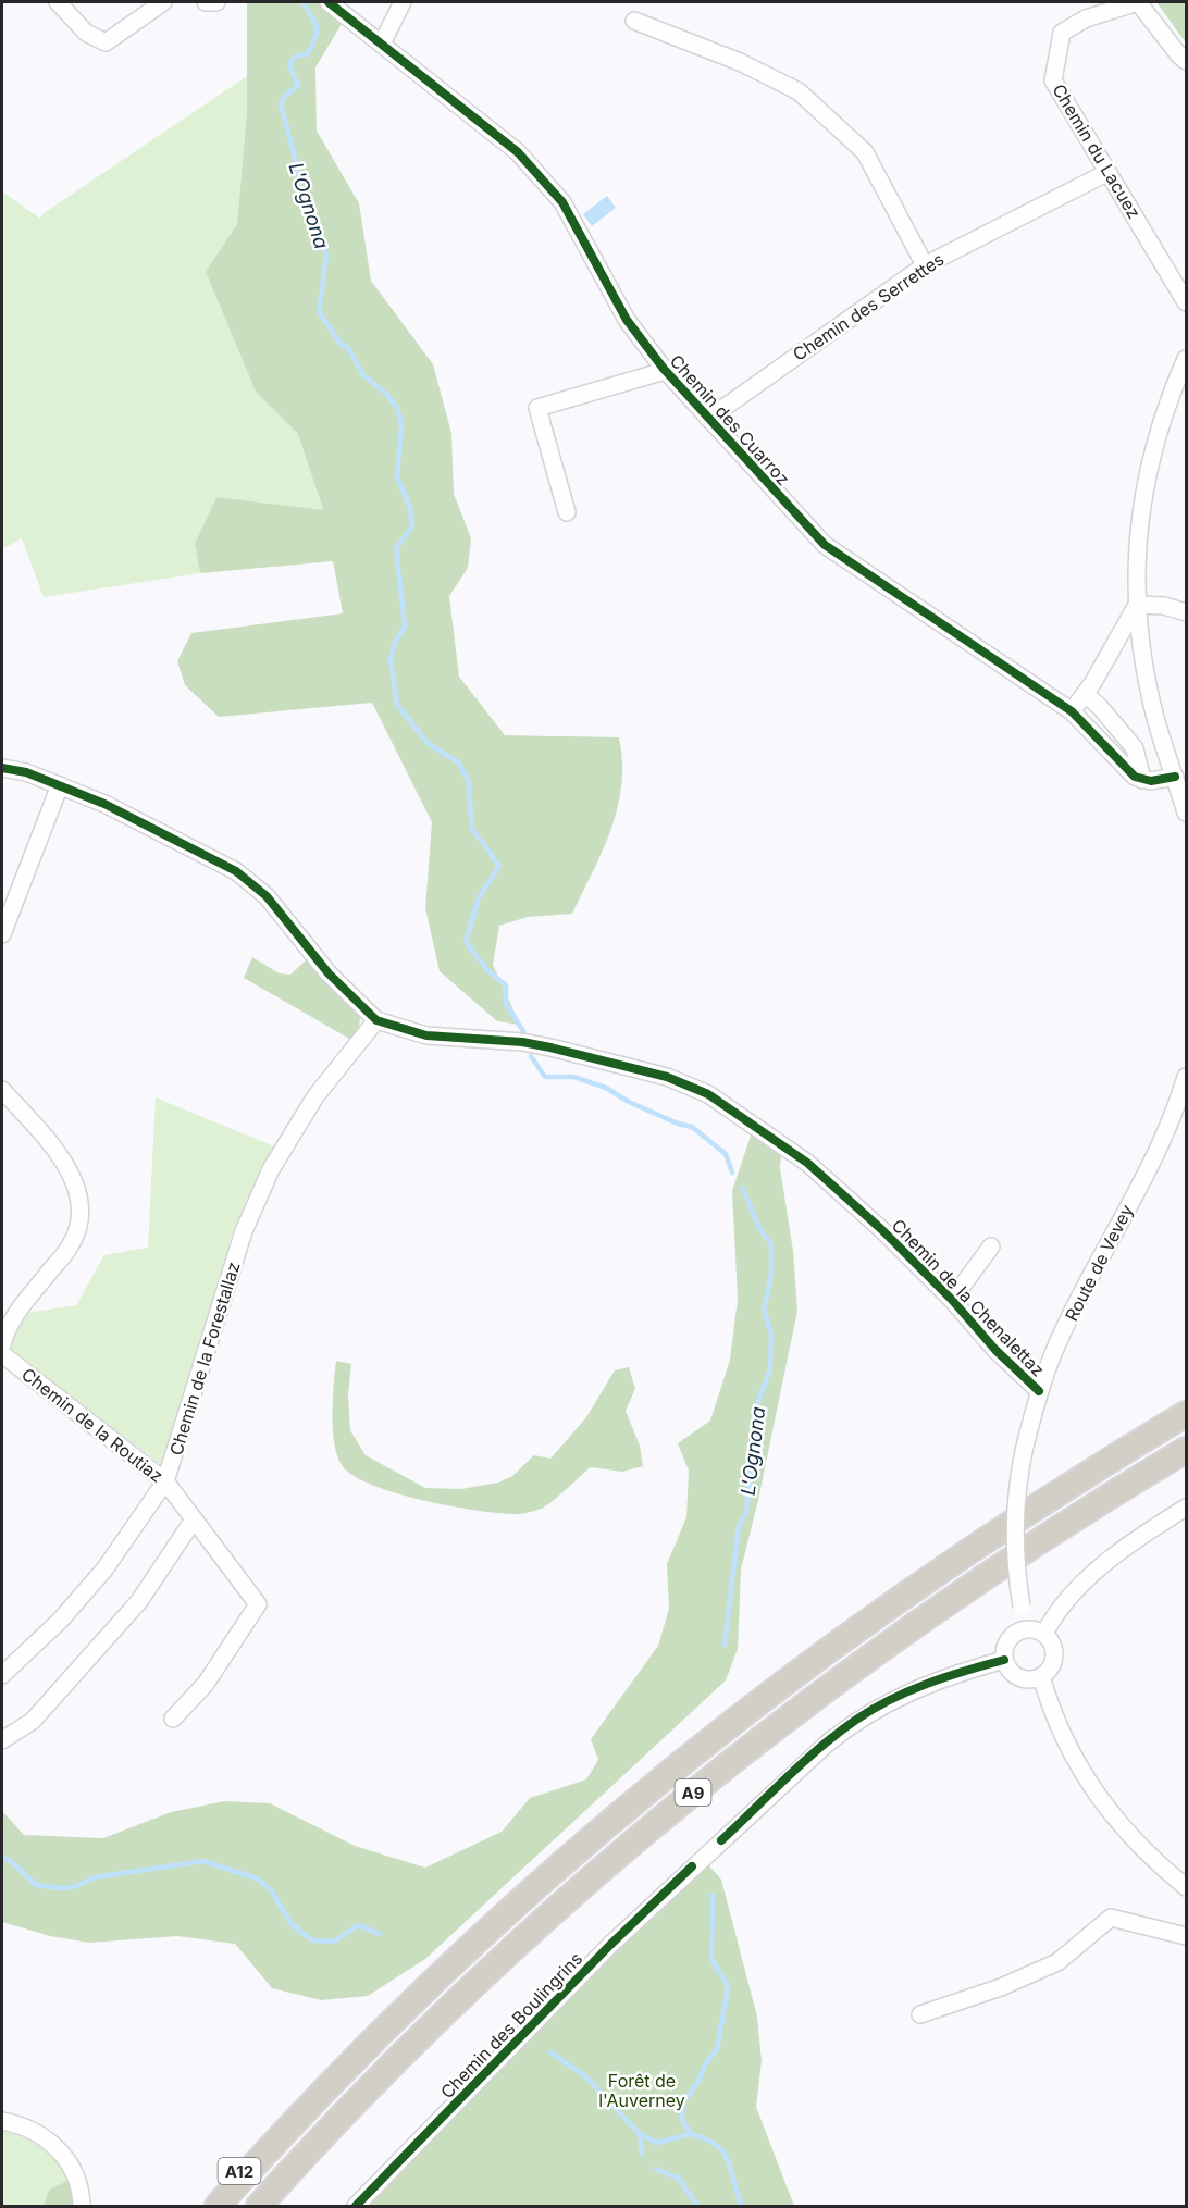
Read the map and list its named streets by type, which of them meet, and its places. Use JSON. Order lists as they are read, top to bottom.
{
  "streets": {
    "highway": ["A9", "A12"],
    "street": [
      "Chemin du Lacuez",
      "Chemin des Serrettes",
      "Chemin des Cuarroz",
      "Route de Vevey",
      "Chemin de la Chenalettaz",
      "Chemin de la Forestallaz",
      "Chemin de la Routiaz",
      "Chemin des Boulingrins"
    ]
  },
  "crossings": [
    ["Chemin du Lacuez", "Chemin des Serrettes"],
    ["Chemin des Serrettes", "Chemin des Cuarroz"],
    ["Route de Vevey", "Chemin de la Chenalettaz"],
    ["Route de Vevey", "Chemin des Boulingrins"],
    ["Chemin de la Chenalettaz", "Chemin de la Forestallaz"],
    ["Chemin de la Forestallaz", "Chemin de la Routiaz"],
    ["A9", "A12"]
  ],
  "water": ["L'Ognona"],
  "parks": ["Forêt de l'Auverney"]
}
